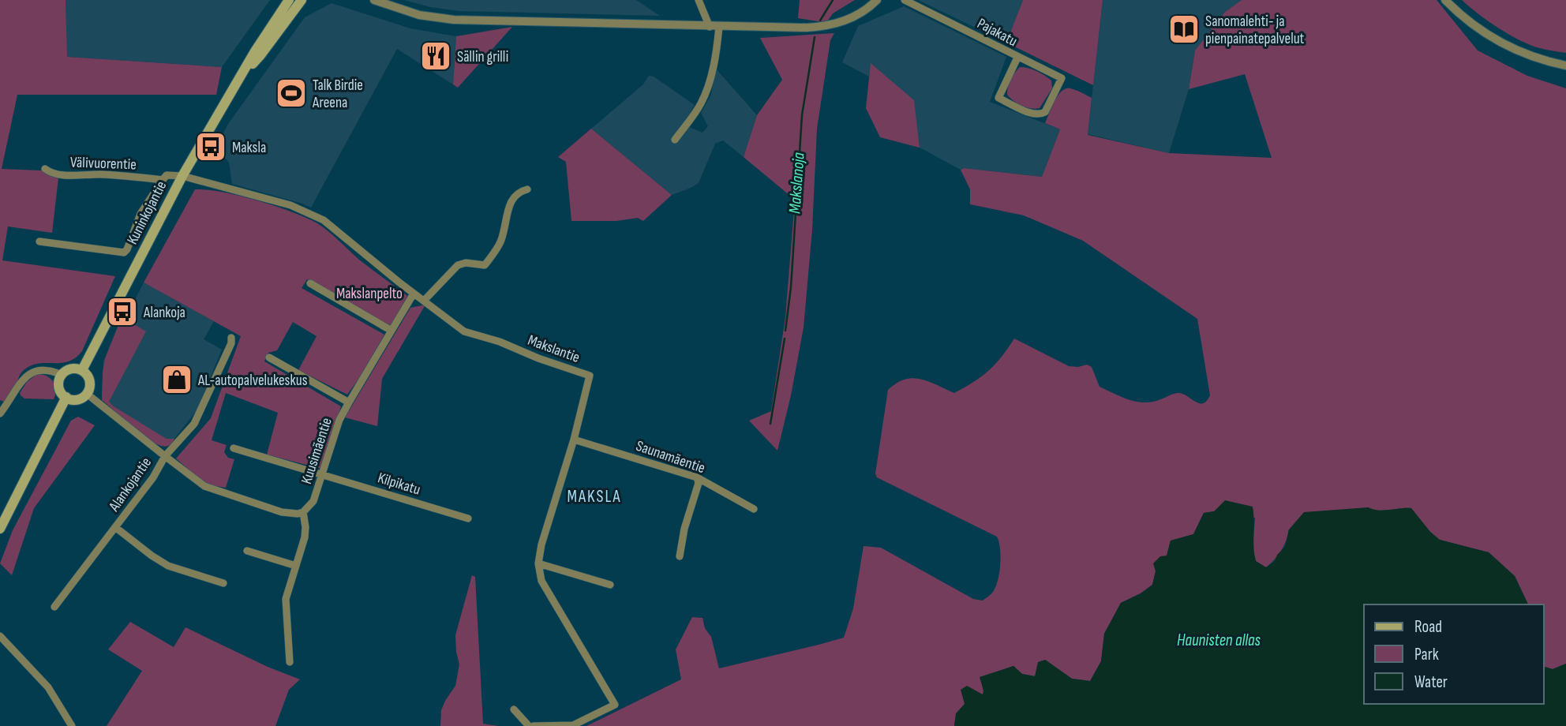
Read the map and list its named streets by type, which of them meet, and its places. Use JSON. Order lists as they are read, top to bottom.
{
  "streets": {
    "main road": ["Kuninkojantie"],
    "street": [
      "Pajakatu",
      "Välivuorentie",
      "Makslantie",
      "Kuusimäentie",
      "Saunamäentie",
      "Kilpikatu",
      "Alankojantie"
    ]
  },
  "crossings": [
    ["Välivuorentie", "Kuninkojantie"],
    ["Välivuorentie", "Makslantie"],
    ["Kuninkojantie", "Makslantie"],
    ["Kuninkojantie", "Alankojantie"],
    ["Makslantie", "Kuusimäentie"],
    ["Makslantie", "Saunamäentie"],
    ["Kuusimäentie", "Kilpikatu"]
  ],
  "districts": ["MAKSLA"],
  "water": ["Makslanoja", "Haunisten allas"],
  "parks": ["Makslanpelto"],
  "places": {
    "library": ["Sanomalehti- ja pienpainatepalvelut"],
    "restaurant": ["Sällin grilli"],
    "sports": ["Talk Birdie Areena"],
    "bus stop": ["Maksla", "Alankoja"],
    "shop": ["AL-autopalvelukeskus"]
  },
  "legend": ["Road", "Park", "Water"]
}
